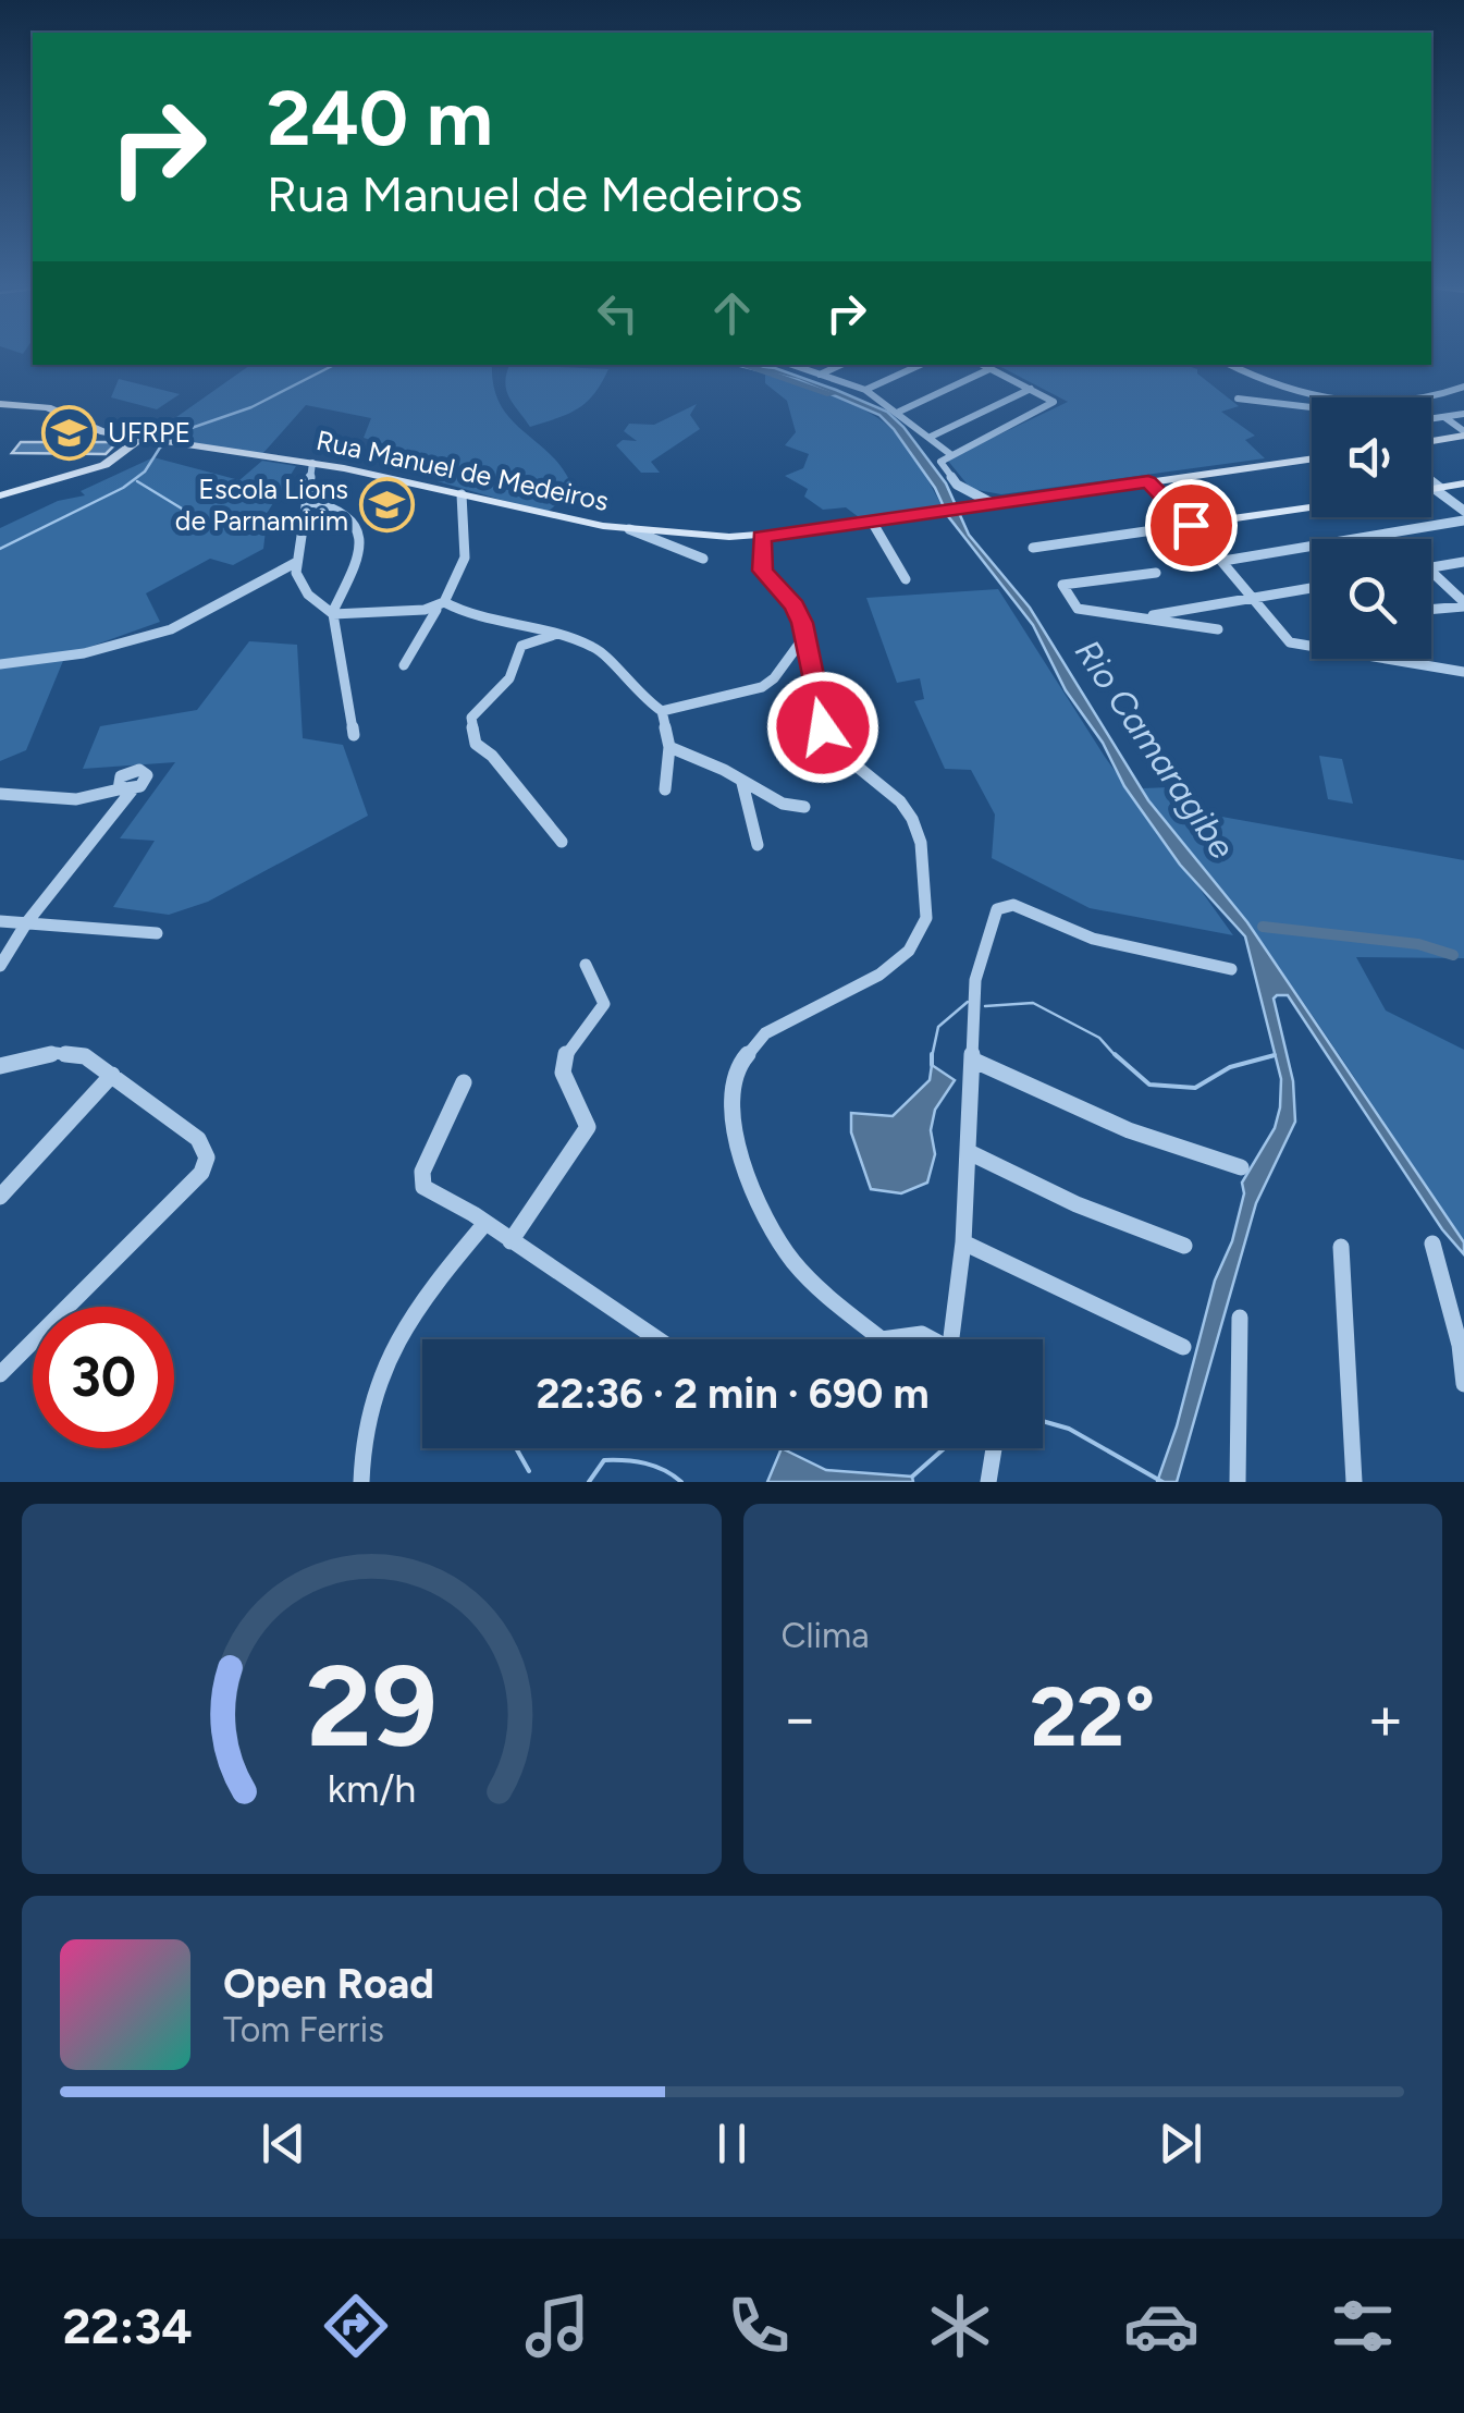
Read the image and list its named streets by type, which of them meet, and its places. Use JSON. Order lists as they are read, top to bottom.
{
  "streets": {
    "main road": ["Rua Manuel de Medeiros"]
  },
  "water": ["Rio Camaragibe"],
  "places": {
    "school or university": ["UFRPE", "Escola Lions de Parnamirim"]
  },
  "page": {
    "turn": ["240 m", "Rua Manuel de Medeiros"],
    "limit": "30",
    "trip": "22:36 · 2 min · 690 m",
    "tile": "Clima",
    "heat": ["−", "22°", "+"],
    "song": ["Open Road", "Tom Ferris"],
    "tabs": "22:34",
    "gauge": ["29", "km/h"]
  }
}
